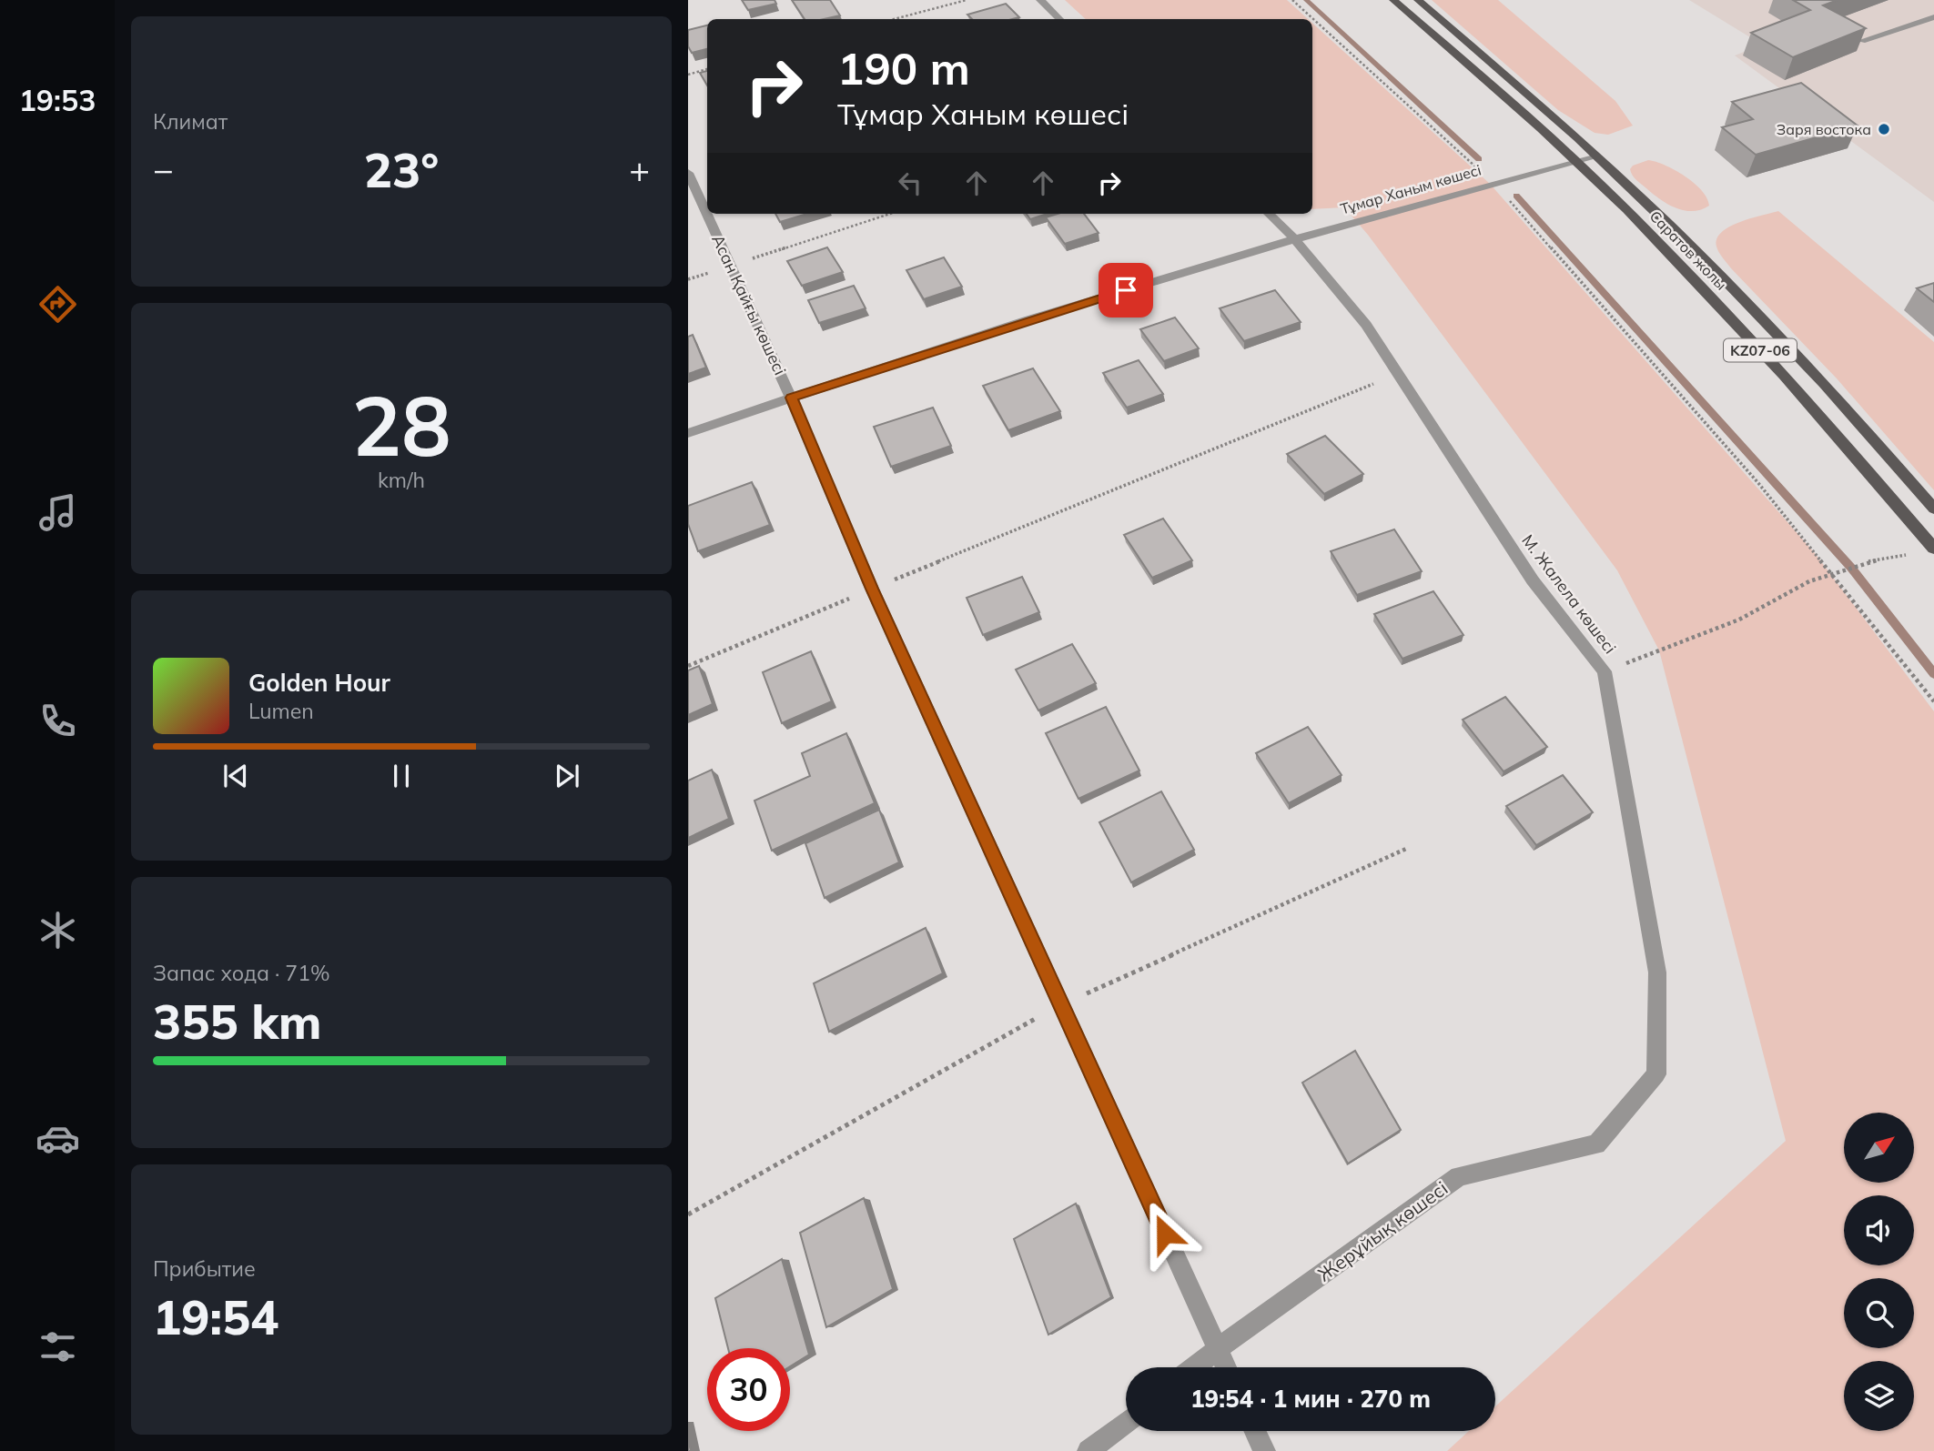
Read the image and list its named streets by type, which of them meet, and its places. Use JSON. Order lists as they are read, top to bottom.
{
  "streets": {
    "main road": ["Саратов жолы", "KZ07-06"],
    "street": [
      "Тұмар Ханым көшесі",
      "Асан Қайғы көшесі",
      "М. Жалела көшесі",
      "Жерұйық көшесі"
    ]
  },
  "crossings": [
    ["Тұмар Ханым көшесі", "Саратов жолы"],
    ["Тұмар Ханым көшесі", "Асан Қайғы көшесі"],
    ["Тұмар Ханым көшесі", "М. Жалела көшесі"],
    ["Асан Қайғы көшесі", "Жерұйық көшесі"],
    ["М. Жалела көшесі", "Жерұйық көшесі"]
  ],
  "places": ["Заря востока"],
  "north": "top right",
  "page": {
    "tabs": "19:53",
    "tile": [
      "Климат",
      ["28", "km/h"],
      ["Запас хода · 71%", "355 km"],
      ["Прибытие", "19:54"]
    ],
    "turn": ["190 m", "Тұмар Ханым көшесі"],
    "heat": ["−", "23°", "+"],
    "song": ["Golden Hour", "Lumen"],
    "limit": "30",
    "trip": "19:54 · 1 мин · 270 m"
  }
}
